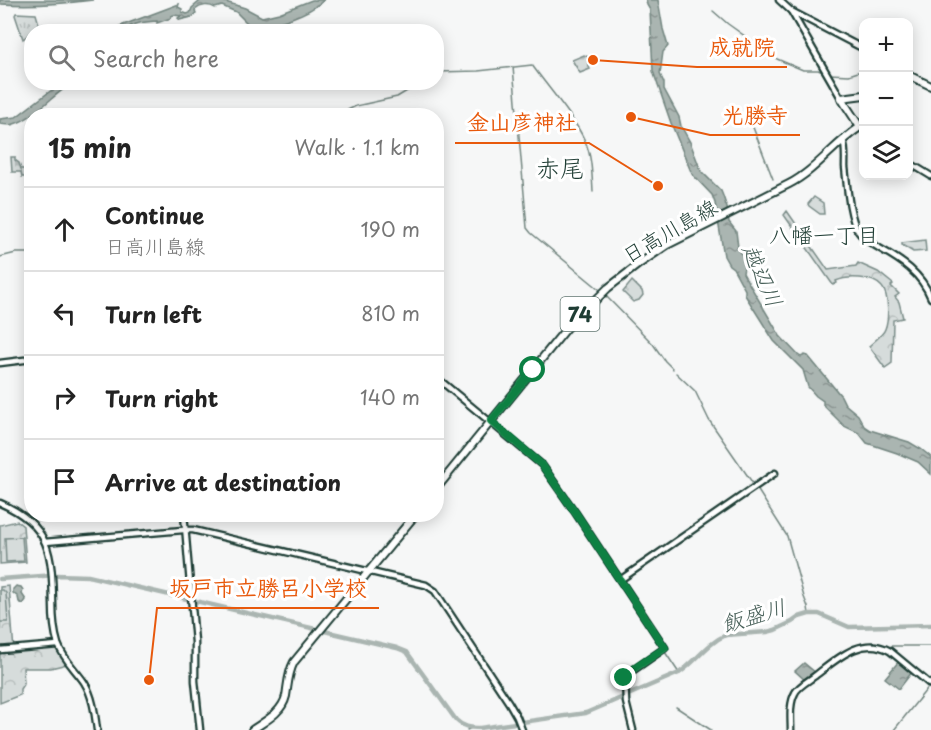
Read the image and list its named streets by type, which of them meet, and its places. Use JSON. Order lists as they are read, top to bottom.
{
  "streets": {
    "main road": ["日高川島線", "74"]
  },
  "districts": ["赤尾", "八幡一丁目"],
  "water": ["越辺川", "飯盛川"],
  "places": [
    "成就院",
    "光勝寺",
    "金山彦神社",
    "坂戸市立勝呂小学校"
  ],
  "page": {
    "map_buttons": ["+", "−"],
    "search": "Search here",
    "heading": ["15 min", "Walk · 1.1 km"],
    "list": [
      ["Continue", "日高川島線", "190 m"],
      ["Turn left", "810 m"],
      ["Turn right", "140 m"],
      "Arrive at destination"
    ]
  }
}
